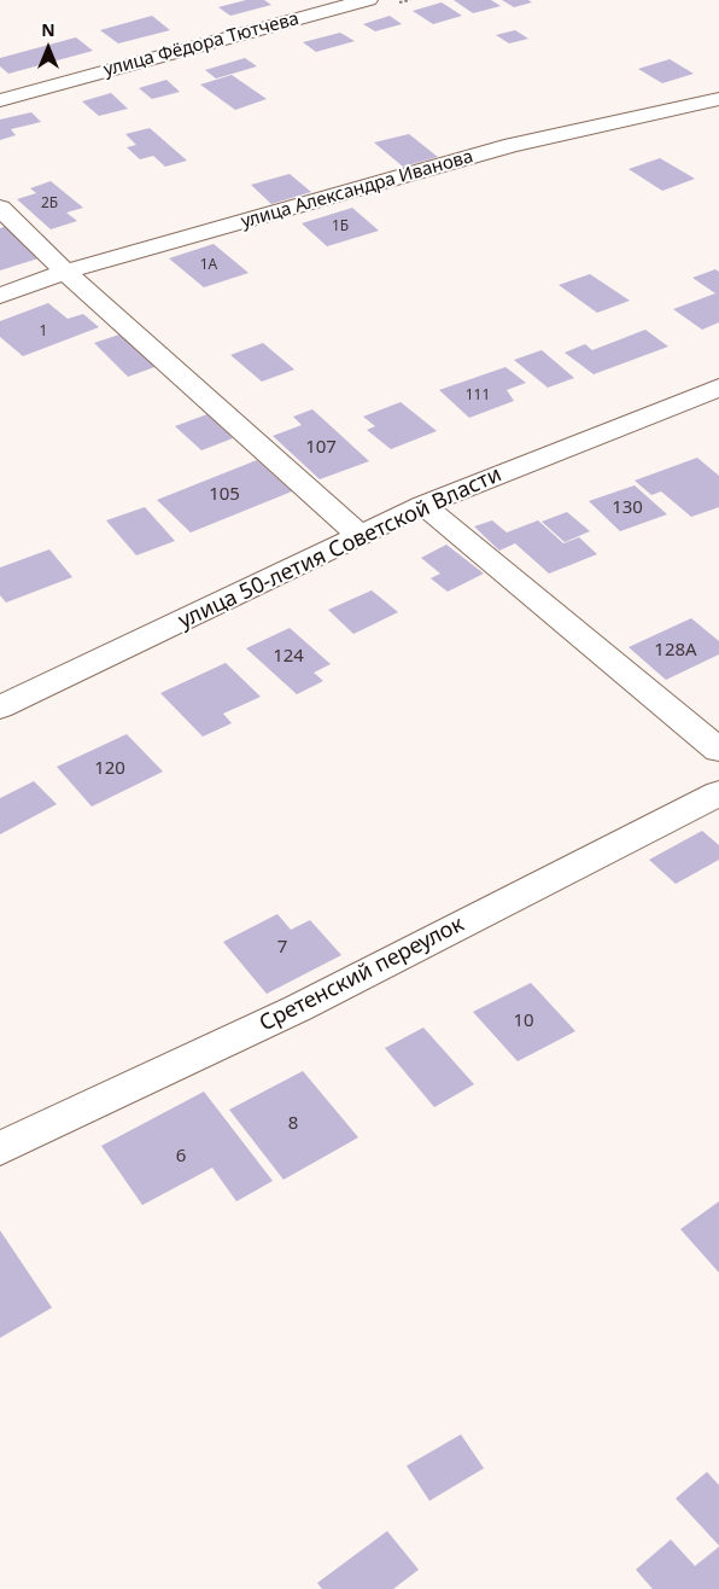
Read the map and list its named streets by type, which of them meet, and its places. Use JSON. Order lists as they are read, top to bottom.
{
  "streets": {
    "street": [
      "улица Фёдора Тютчева",
      "улица Александра Иванова",
      "улица 50-летия Советской Власти",
      "Сретенский переулок"
    ]
  },
  "house_numbers": [
    "2Б",
    "1Б",
    "1А",
    "1",
    "111",
    "107",
    "105",
    "130",
    "128А",
    "124",
    "120",
    "7",
    "10",
    "8",
    "6"
  ],
  "north": "top"
}
